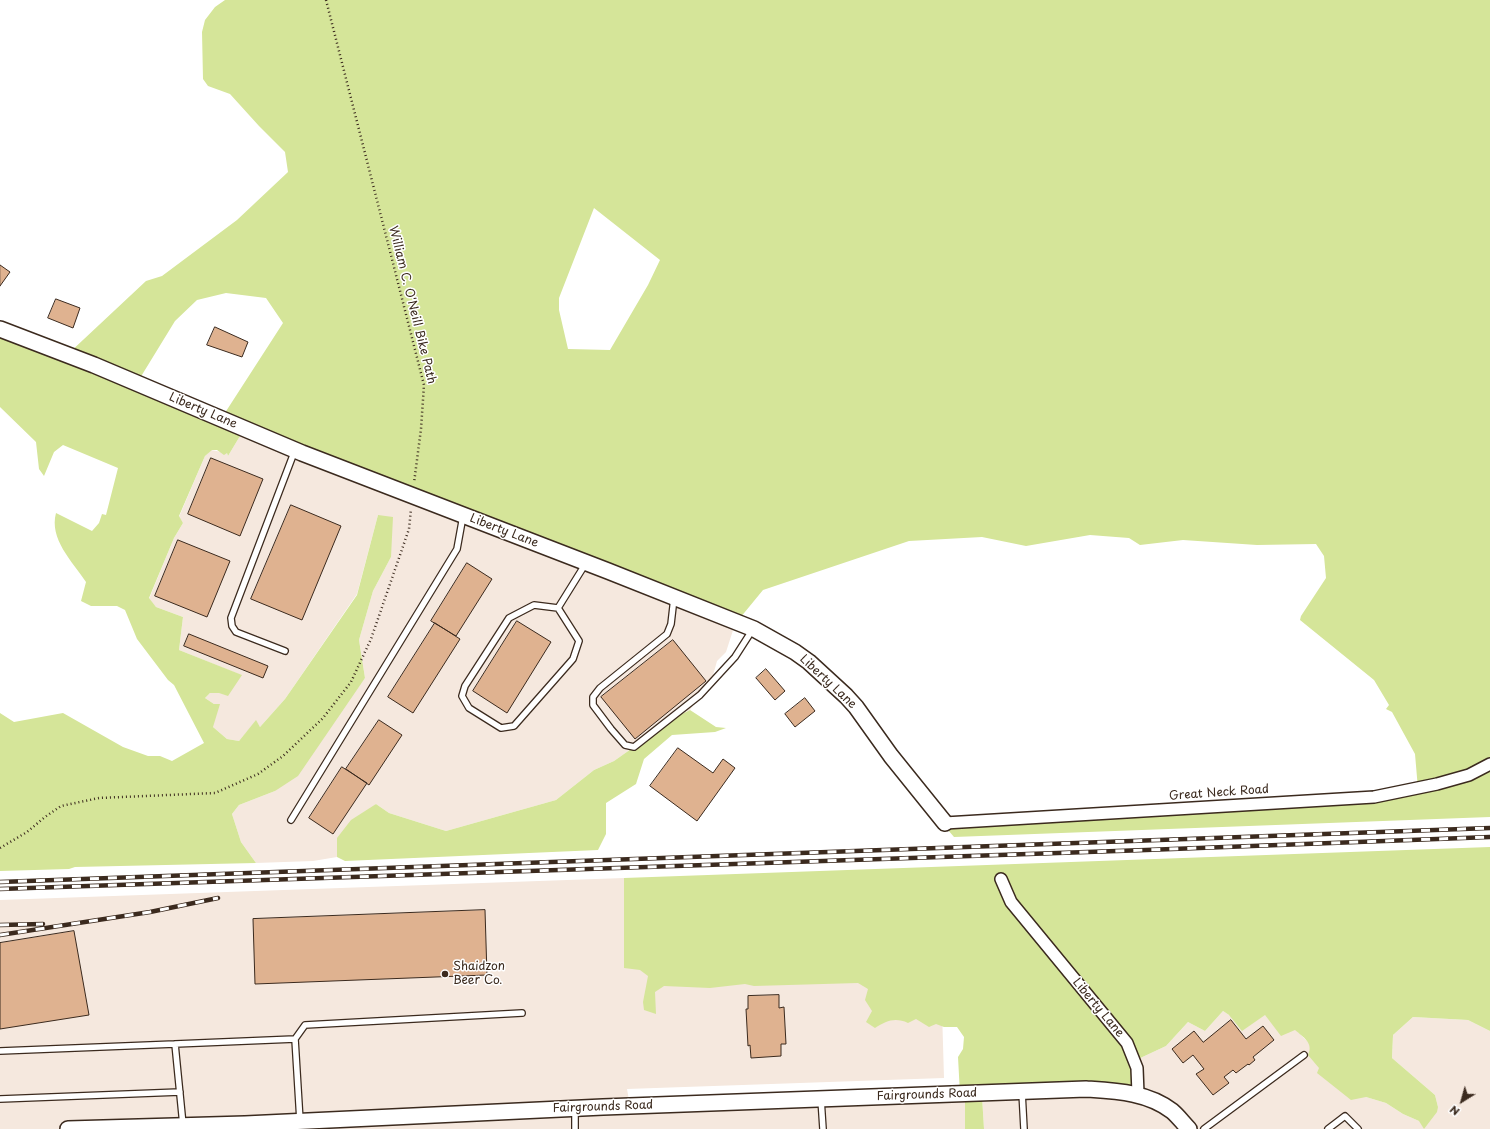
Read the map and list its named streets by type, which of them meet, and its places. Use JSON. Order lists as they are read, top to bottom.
{
  "streets": {
    "street": ["Liberty Lane", "Great Neck Road", "Fairgrounds Road"],
    "path": ["William C. O'Neill Bike Path"]
  },
  "crossings": [
    ["William C. O'Neill Bike Path", "Liberty Lane"],
    ["Liberty Lane", "Great Neck Road"],
    ["Liberty Lane", "Fairgrounds Road"]
  ],
  "places": ["Shaidzon Beer Co."],
  "north": "bottom left"
}
